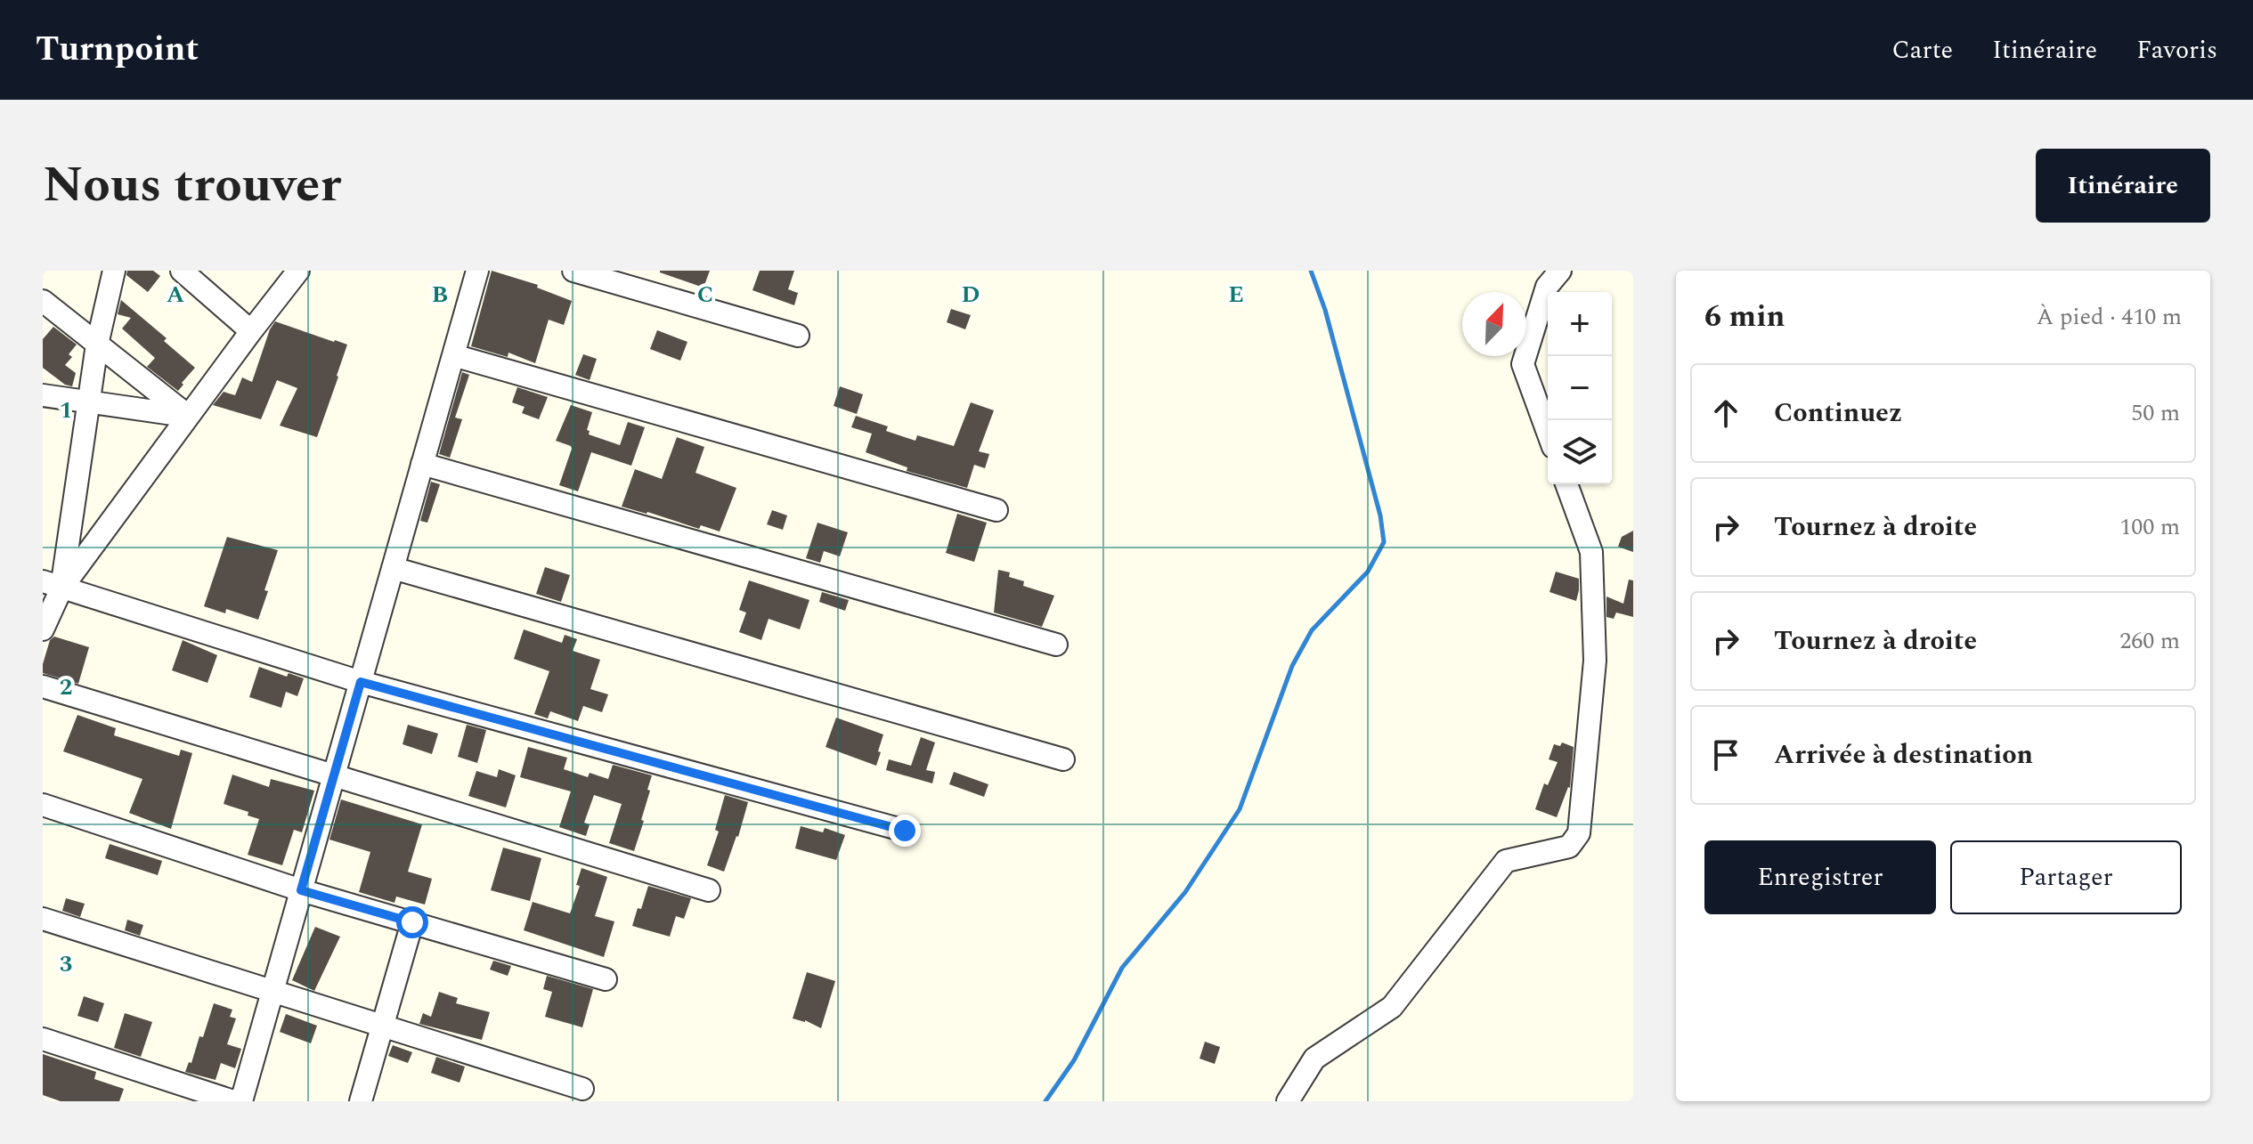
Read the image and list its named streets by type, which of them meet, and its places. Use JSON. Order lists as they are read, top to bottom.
{
  "north": "top right",
  "page": {
    "header": "Turnpoint",
    "nav": ["Carte", "Itinéraire", "Favoris"],
    "title": "Nous trouver",
    "buttons": [
      "Itinéraire",
      ["Enregistrer", "Partager"]
    ],
    "heading": ["6 min", "À pied · 410 m"],
    "map_buttons": ["+", "−"],
    "list": [
      ["Continuez", "50 m"],
      ["Tournez à droite", "100 m"],
      ["Tournez à droite", "260 m"],
      "Arrivée à destination"
    ]
  },
  "grid": {
    "columns": [
      "A",
      "B",
      "C",
      "D",
      "E"
    ],
    "rows": ["1", "2", "3"]
  }
}
